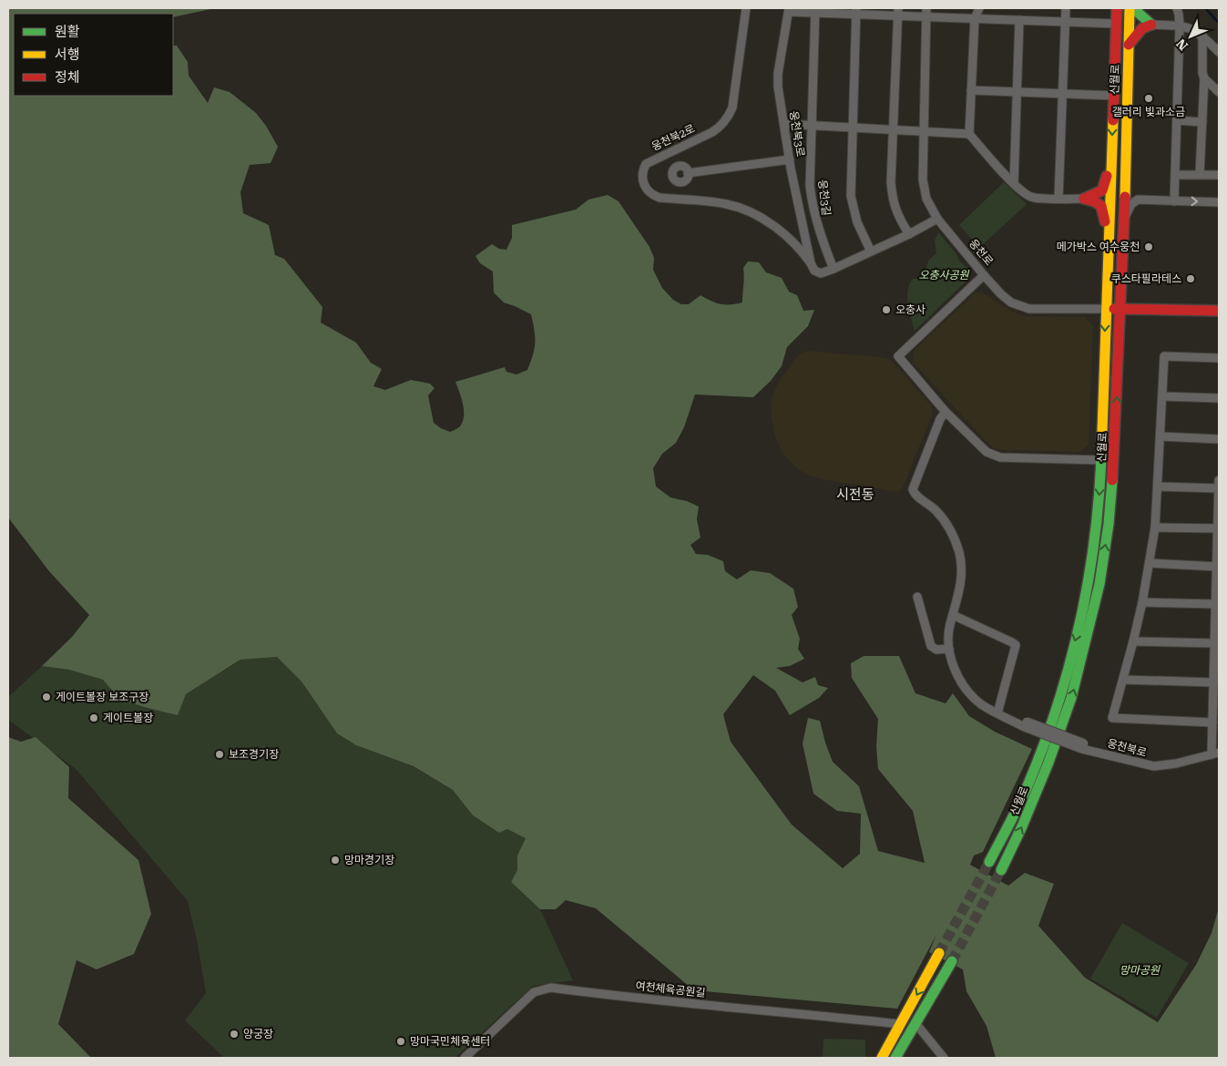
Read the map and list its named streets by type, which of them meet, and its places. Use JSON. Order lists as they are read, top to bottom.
{
  "streets": {
    "street": [
      "신월로",
      "웅천북3로",
      "웅천북2로",
      "웅천3길",
      "웅천로",
      "웅천북로",
      "여천체육공원길"
    ]
  },
  "crossings": [
    ["신월로", "웅천로"],
    ["웅천북3로", "웅천북2로"]
  ],
  "districts": ["시전동"],
  "parks": ["오충사공원", "망마공원"],
  "places": [
    "갤러리 빛과소금",
    "메가박스 여수웅천",
    "쿠스타필라테스",
    "오충사",
    "게이트볼장 보조구장",
    "게이트볼장",
    "보조경기장",
    "망마경기장",
    "양궁장",
    "망마국민체육센터"
  ],
  "legend": ["원활", "서행", "정체"],
  "north": "bottom left"
}
